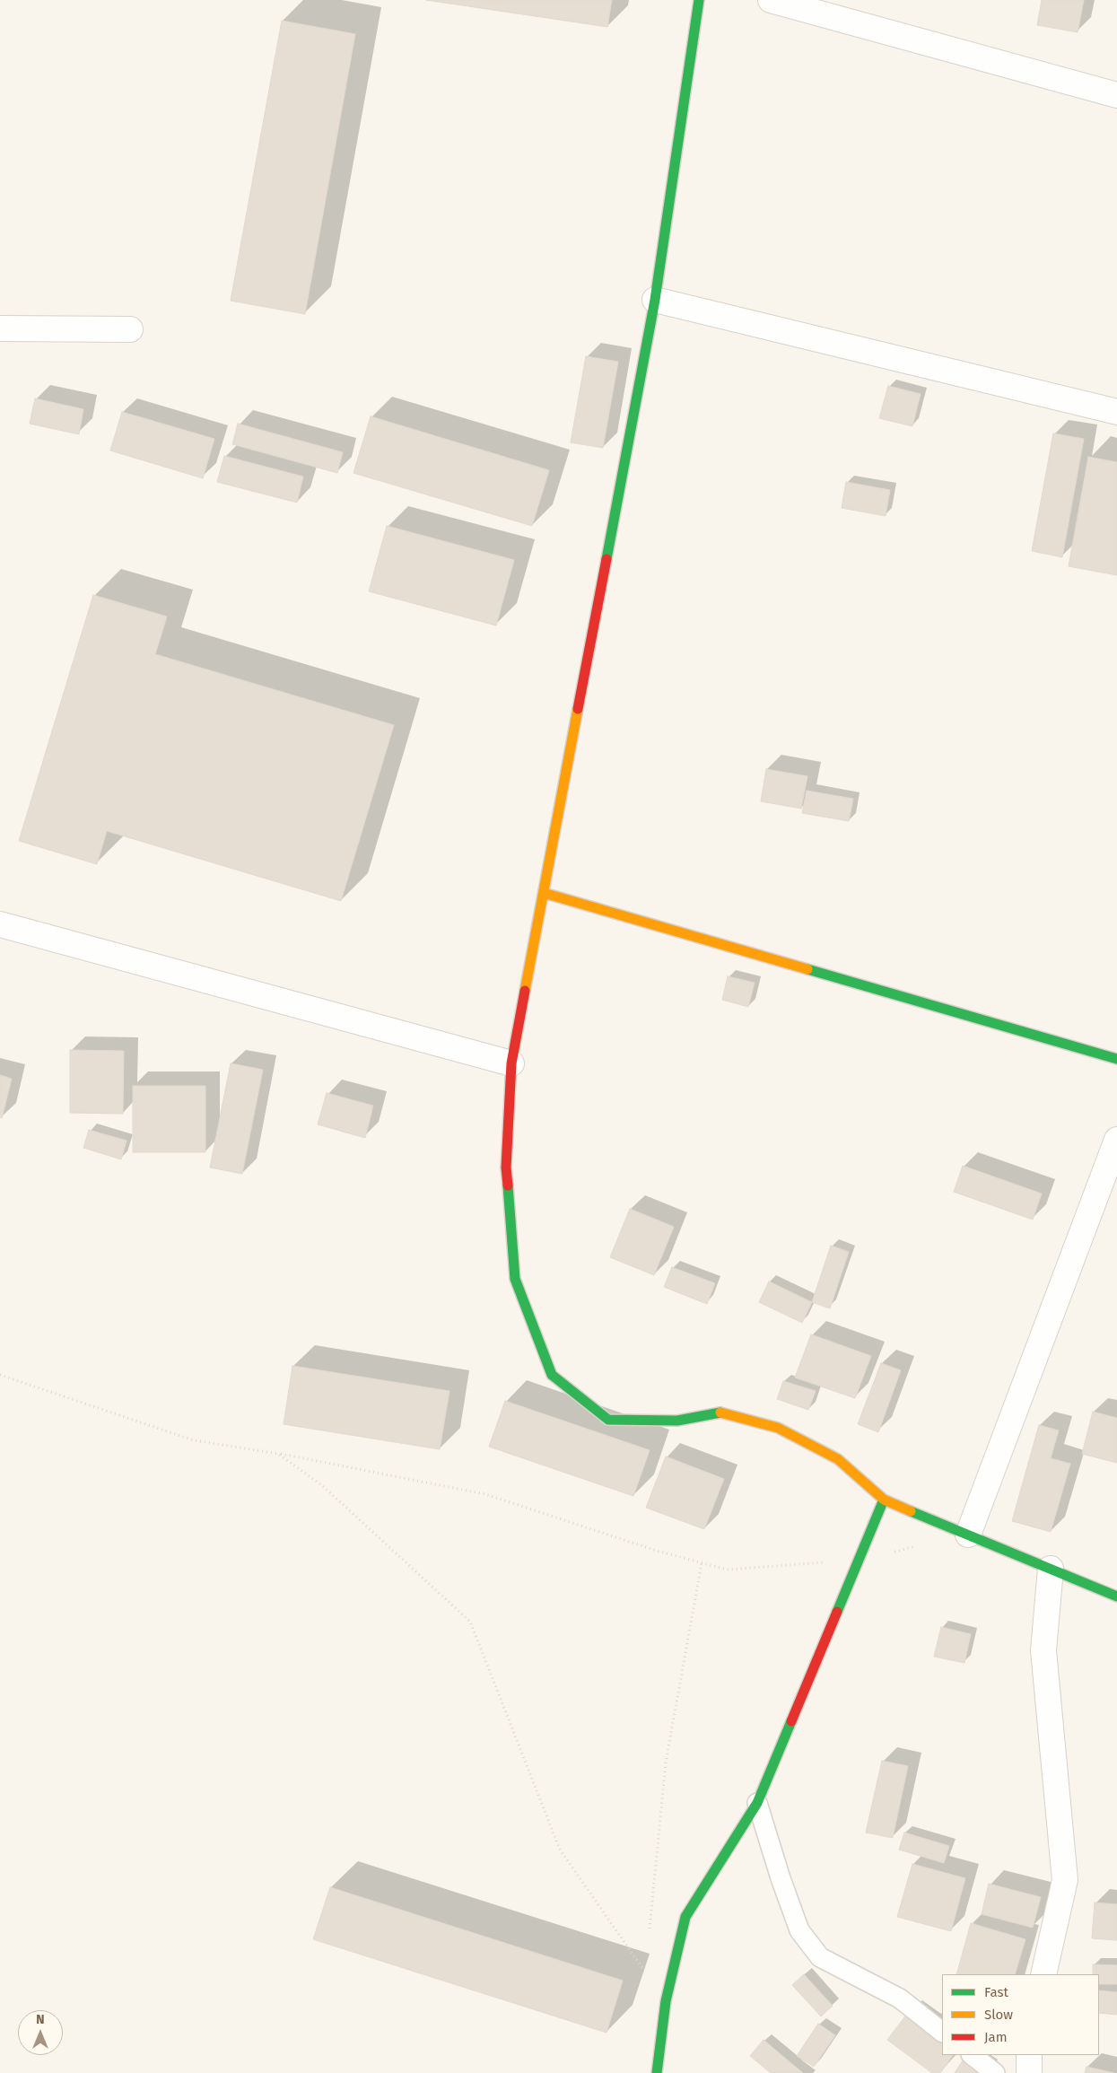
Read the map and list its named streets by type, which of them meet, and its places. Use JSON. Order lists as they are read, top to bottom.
{
  "legend": ["Fast", "Slow", "Jam"],
  "north": "top"
}
